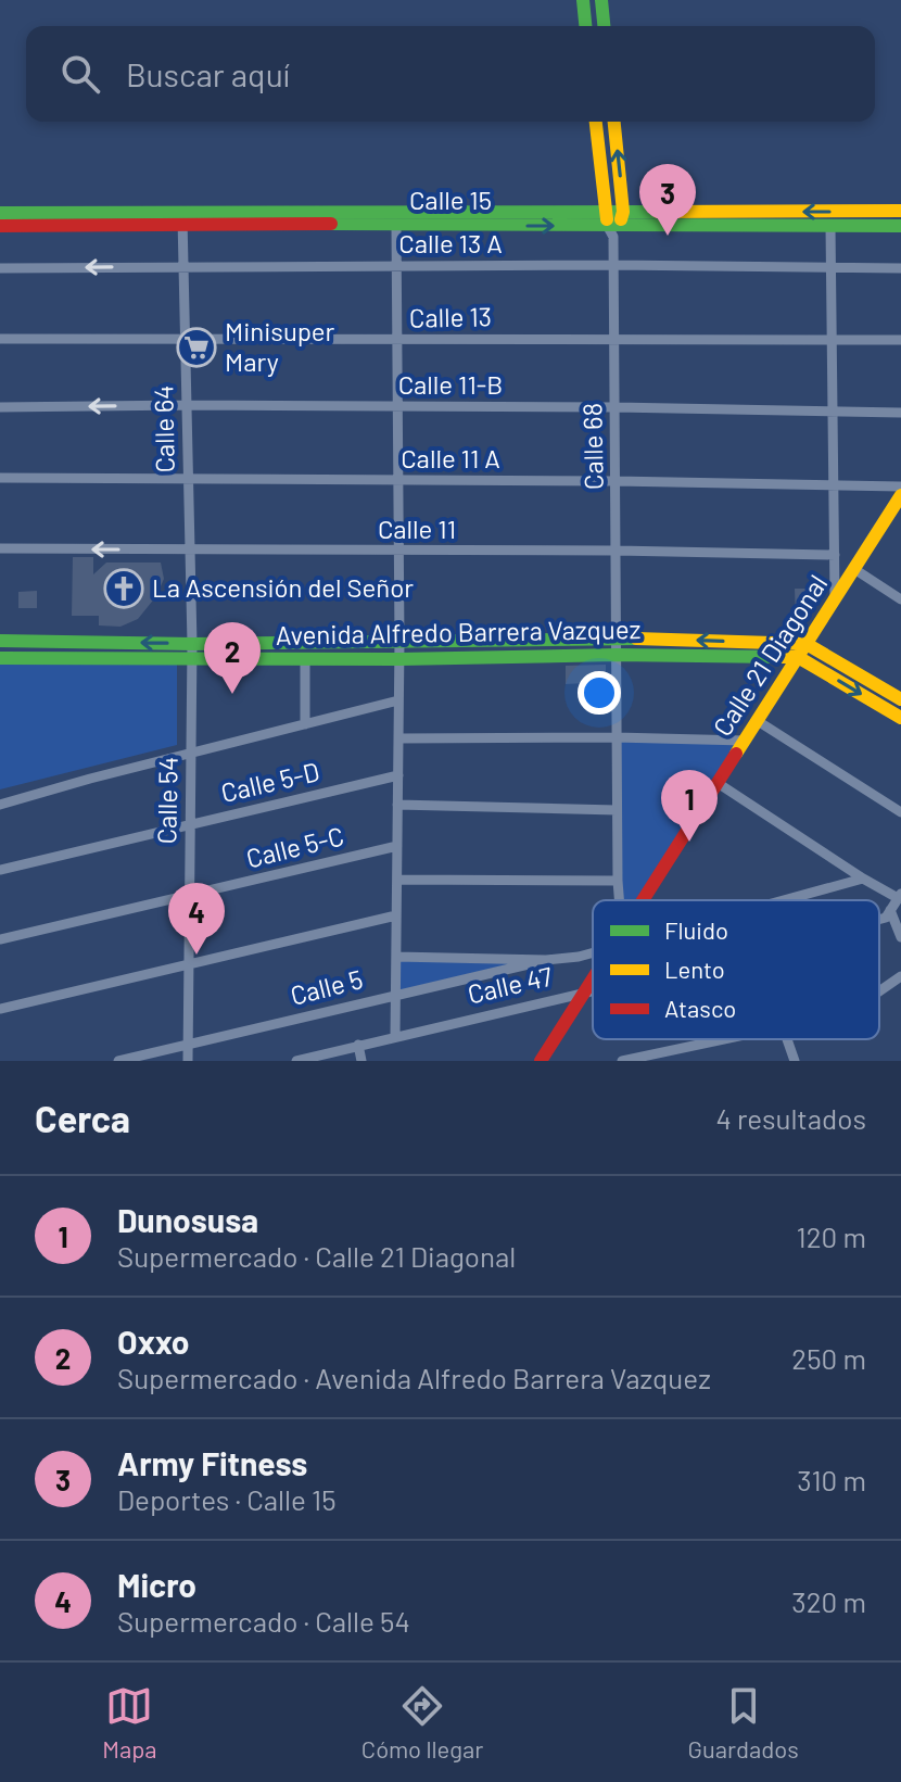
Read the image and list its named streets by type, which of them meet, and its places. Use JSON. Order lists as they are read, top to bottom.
{
  "streets": {
    "street": [
      "Calle 15",
      "Calle 13 A",
      "Calle 13",
      "Calle 11-B",
      "Calle 64",
      "Calle 68",
      "Calle 11 A",
      "Calle 11",
      "Avenida Alfredo Barrera Vazquez",
      "Calle 21 Diagonal",
      "Calle 5-D",
      "Calle 54",
      "Calle 5-C",
      "Calle 47",
      "Calle 5"
    ]
  },
  "crossings": [
    ["Calle 15", "Calle 64"],
    ["Calle 15", "Calle 68"],
    ["Calle 13 A", "Calle 64"],
    ["Calle 13 A", "Calle 68"],
    ["Calle 13", "Calle 64"],
    ["Calle 13", "Calle 68"],
    ["Calle 11-B", "Calle 64"],
    ["Calle 11-B", "Calle 68"],
    ["Calle 64", "Calle 11 A"],
    ["Calle 64", "Calle 11"],
    ["Calle 64", "Avenida Alfredo Barrera Vazquez"],
    ["Calle 64", "Calle 54"],
    ["Calle 68", "Calle 11 A"],
    ["Calle 68", "Calle 11"],
    ["Calle 68", "Avenida Alfredo Barrera Vazquez"],
    ["Avenida Alfredo Barrera Vazquez", "Calle 21 Diagonal"],
    ["Avenida Alfredo Barrera Vazquez", "Calle 54"],
    ["Calle 21 Diagonal", "Calle 47"],
    ["Calle 5-D", "Calle 54"],
    ["Calle 54", "Calle 5-C"],
    ["Calle 54", "Calle 5"]
  ],
  "places": {
    "supermarket": ["Minisuper Mary"],
    "church": ["La Ascensión del Señor"]
  },
  "legend": ["Fluido", "Lento", "Atasco"],
  "page": {
    "search": "Buscar aquí",
    "pins": [
      "3",
      "2",
      "1",
      "4"
    ],
    "heading": ["Cerca", "4 resultados"],
    "list": [
      {
        "mark": "1",
        "name": "Dunosusa",
        "note": "Supermercado · Calle 21 Diagonal",
        "value": "120 m"
      },
      {
        "mark": "2",
        "name": "Oxxo",
        "note": "Supermercado · Avenida Alfredo Barrera Vazquez",
        "value": "250 m"
      },
      {
        "mark": "3",
        "name": "Army Fitness",
        "note": "Deportes · Calle 15",
        "value": "310 m"
      },
      {
        "mark": "4",
        "name": "Micro",
        "note": "Supermercado · Calle 54",
        "value": "320 m"
      }
    ],
    "nav": ["Mapa", "Cómo llegar", "Guardados"]
  }
}
